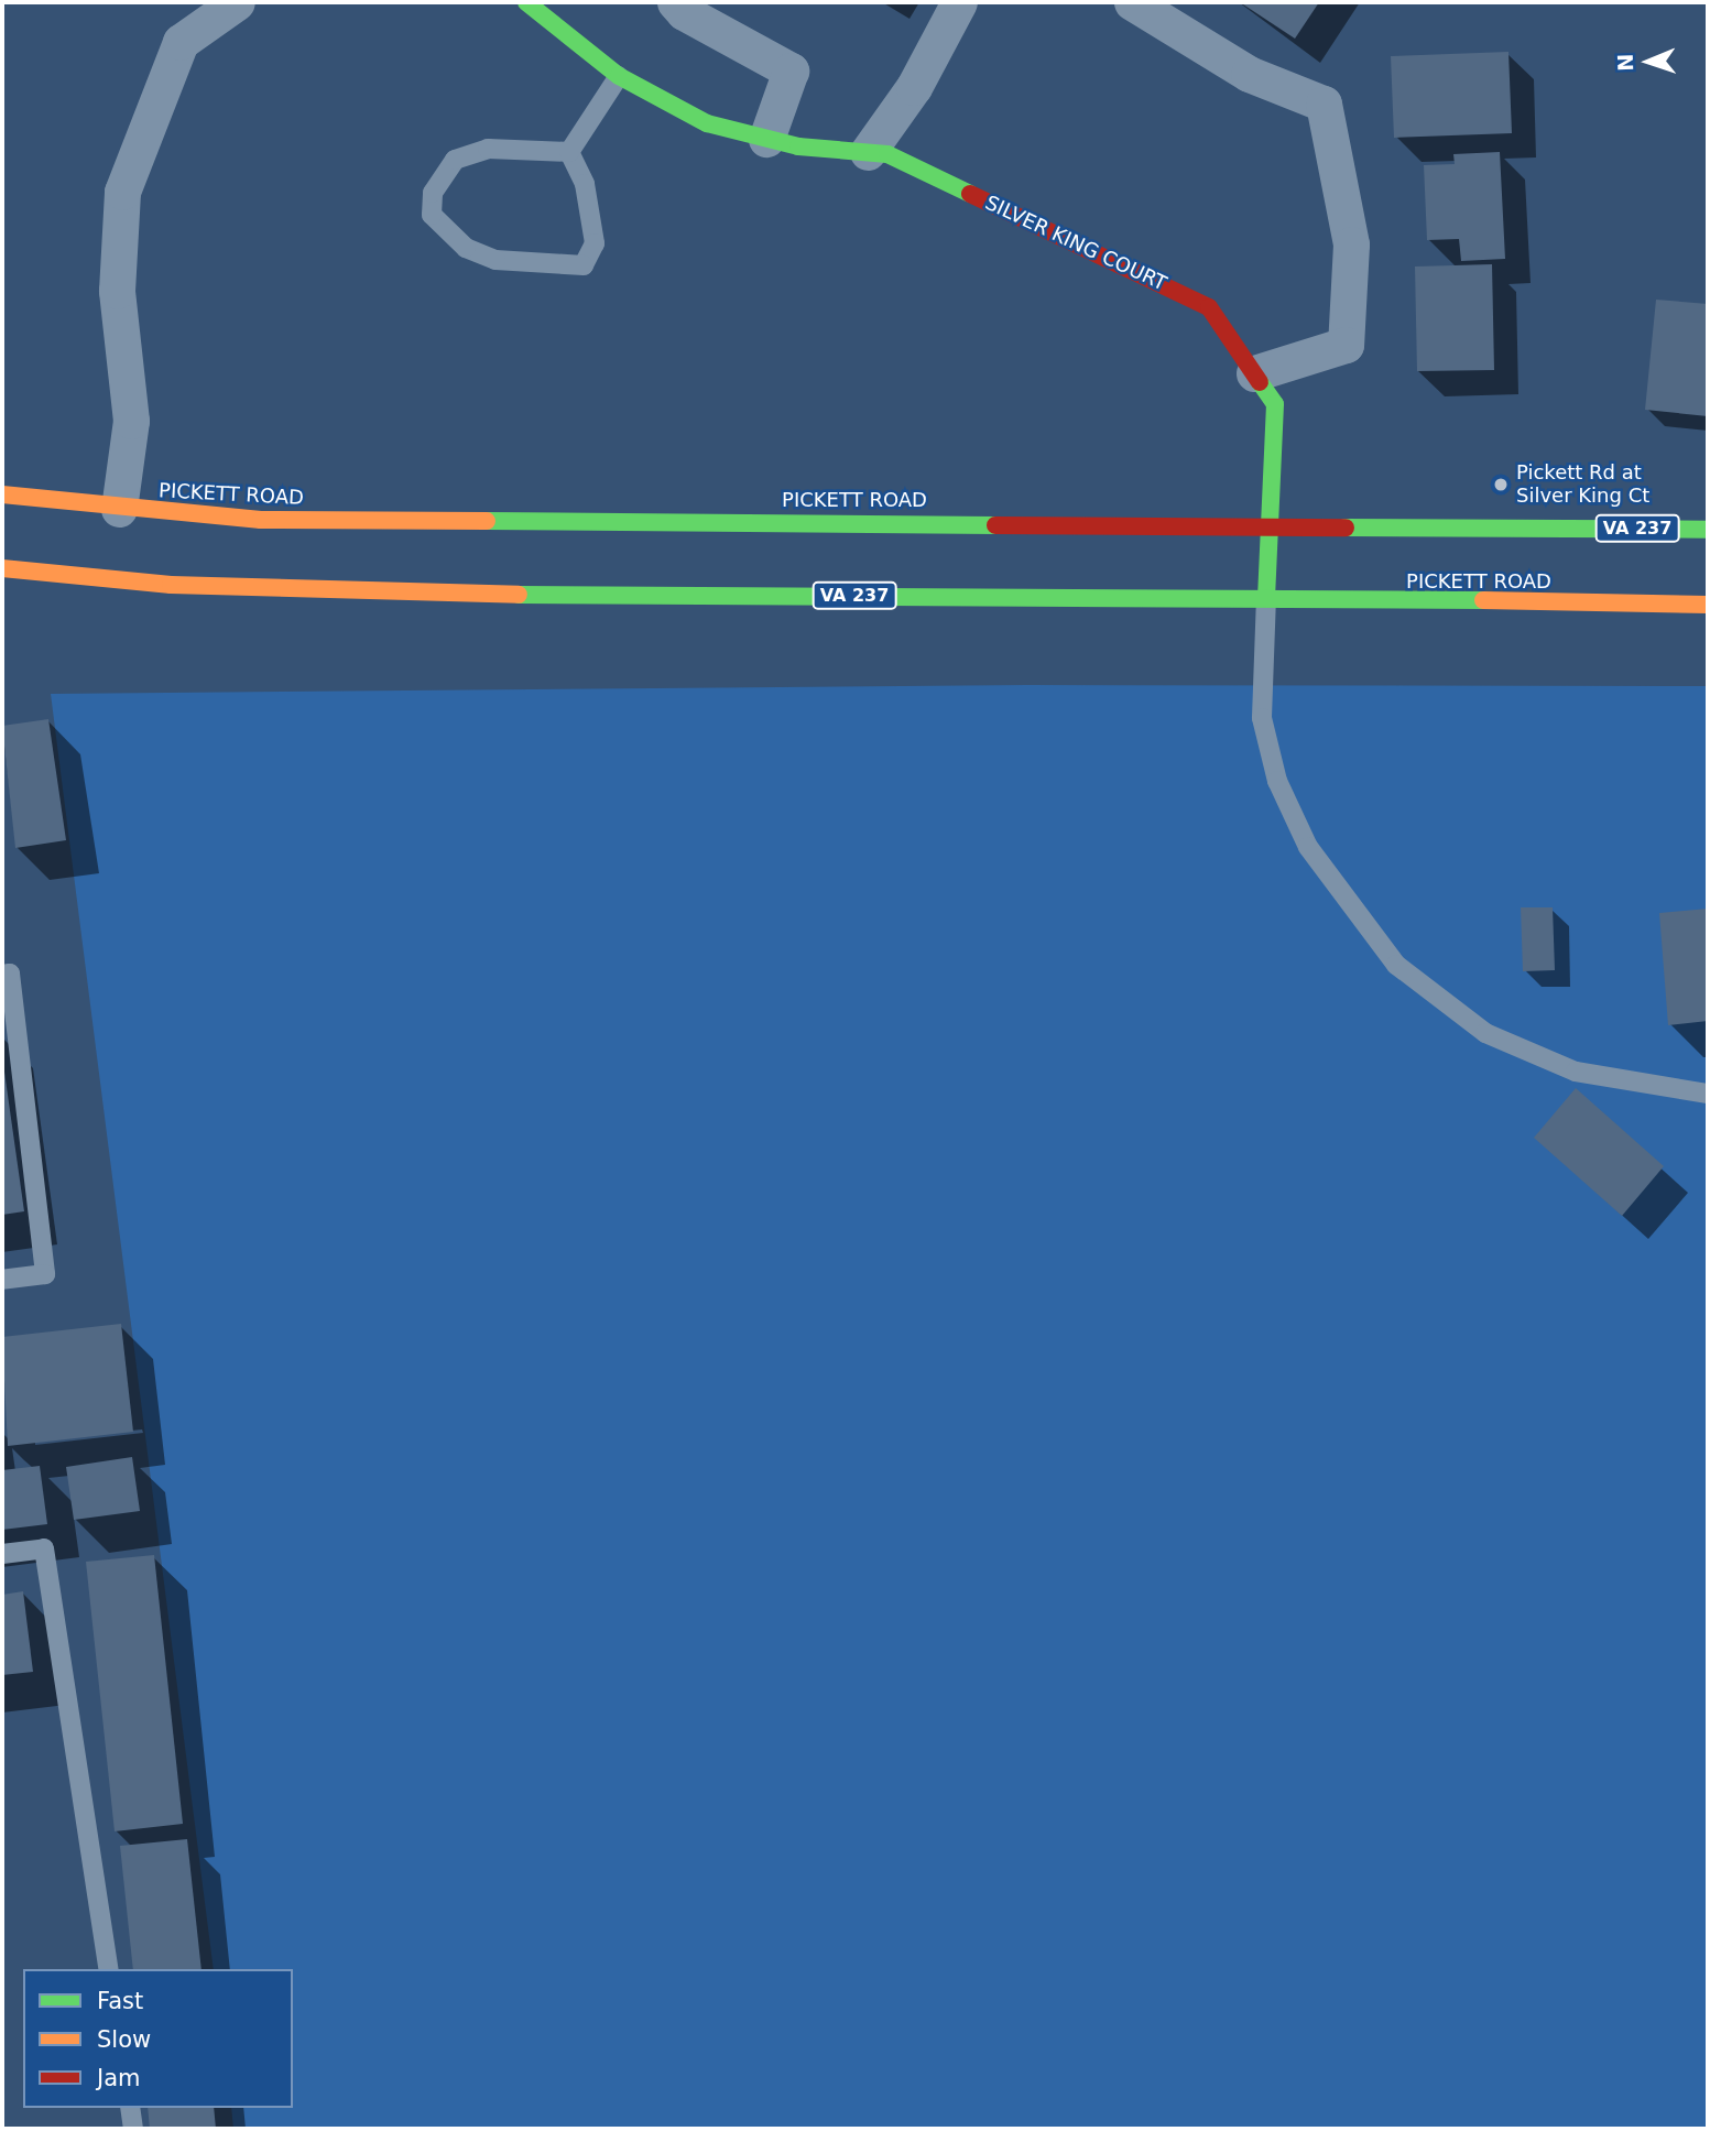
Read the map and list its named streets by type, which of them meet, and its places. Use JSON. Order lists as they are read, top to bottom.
{
  "streets": {
    "main road": ["SILVER KING COURT", "PICKETT ROAD", "VA 237"]
  },
  "crossings": [
    ["SILVER KING COURT", "PICKETT ROAD"]
  ],
  "places": ["Pickett Rd at Silver King Ct"],
  "legend": ["Fast", "Slow", "Jam"],
  "north": "left"
}
